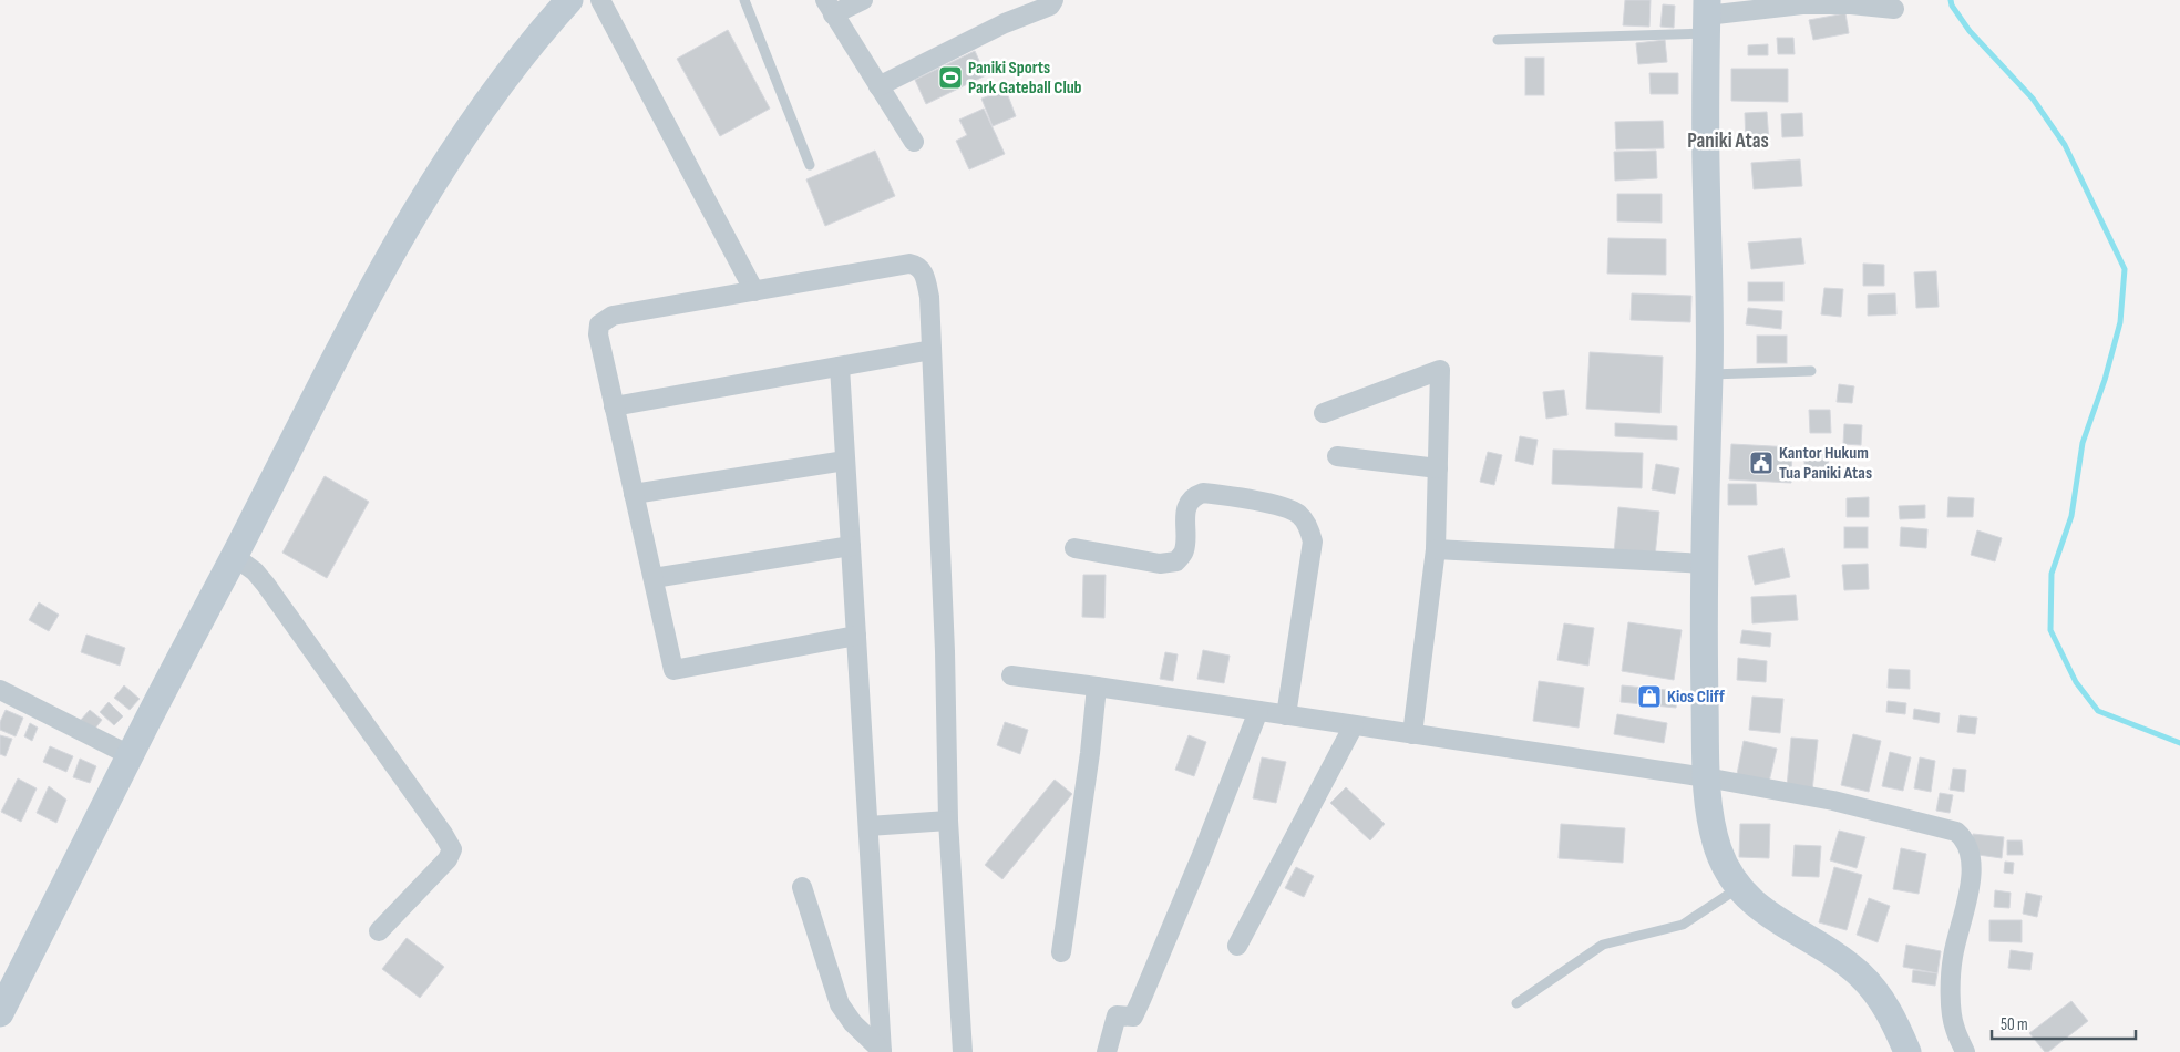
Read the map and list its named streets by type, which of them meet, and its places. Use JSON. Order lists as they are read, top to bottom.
{
  "districts": ["Paniki Atas"],
  "places": {
    "sports": ["Paniki Sports Park Gateball Club"],
    "public building": ["Kantor Hukum Tua Paniki Atas"],
    "shop": ["Kios Cliff"]
  },
  "scale_bar": "50 m"
}
